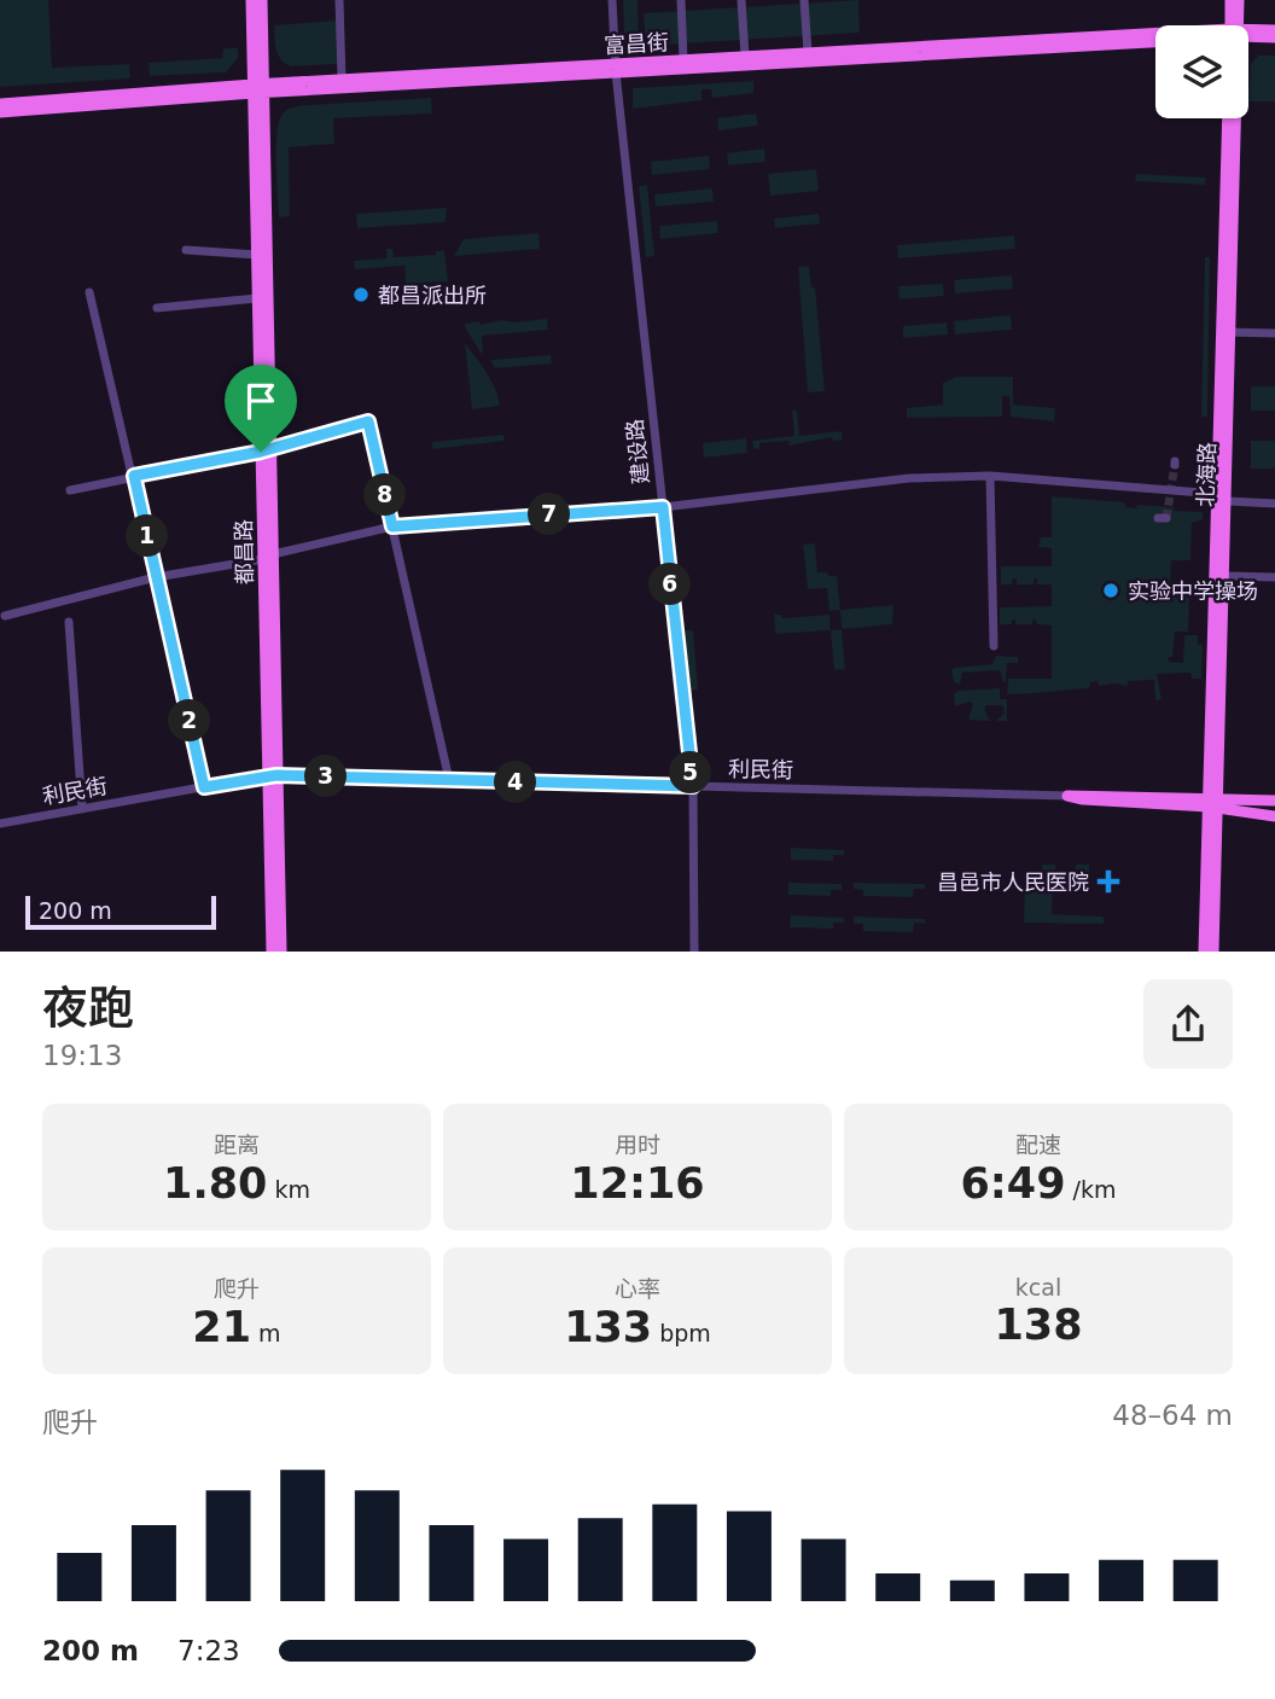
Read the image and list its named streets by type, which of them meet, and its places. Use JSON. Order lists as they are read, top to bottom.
{
  "streets": {
    "main road": [
      "富昌街",
      "北海路",
      "都昌路",
      "利民街"
    ],
    "street": ["建设路"]
  },
  "crossings": [
    ["富昌街", "建设路"],
    ["富昌街", "都昌路"],
    ["建设路", "利民街"],
    ["北海路", "利民街"],
    ["都昌路", "利民街"]
  ],
  "places": {
    "other": ["都昌派出所", "实验中学操场"],
    "health": ["昌邑市人民医院"]
  },
  "scale_bar": "200 m",
  "page": {
    "pins": [
      "8",
      "7",
      "1",
      "6",
      "2",
      "5",
      "3",
      "4"
    ],
    "scale": "200 m",
    "heading": ["夜跑", "19:13"],
    "stats": [
      ["距离", "1.80 km"],
      ["用时", "12:16"],
      ["配速", "6:49 /km"],
      ["爬升", "21 m"],
      ["心率", "133 bpm"],
      ["kcal", "138"]
    ],
    "chart": ["爬升", "48–64 m"],
    "list": [
      {
        "name": "200 m",
        "note": "7:23"
      }
    ]
  }
}
